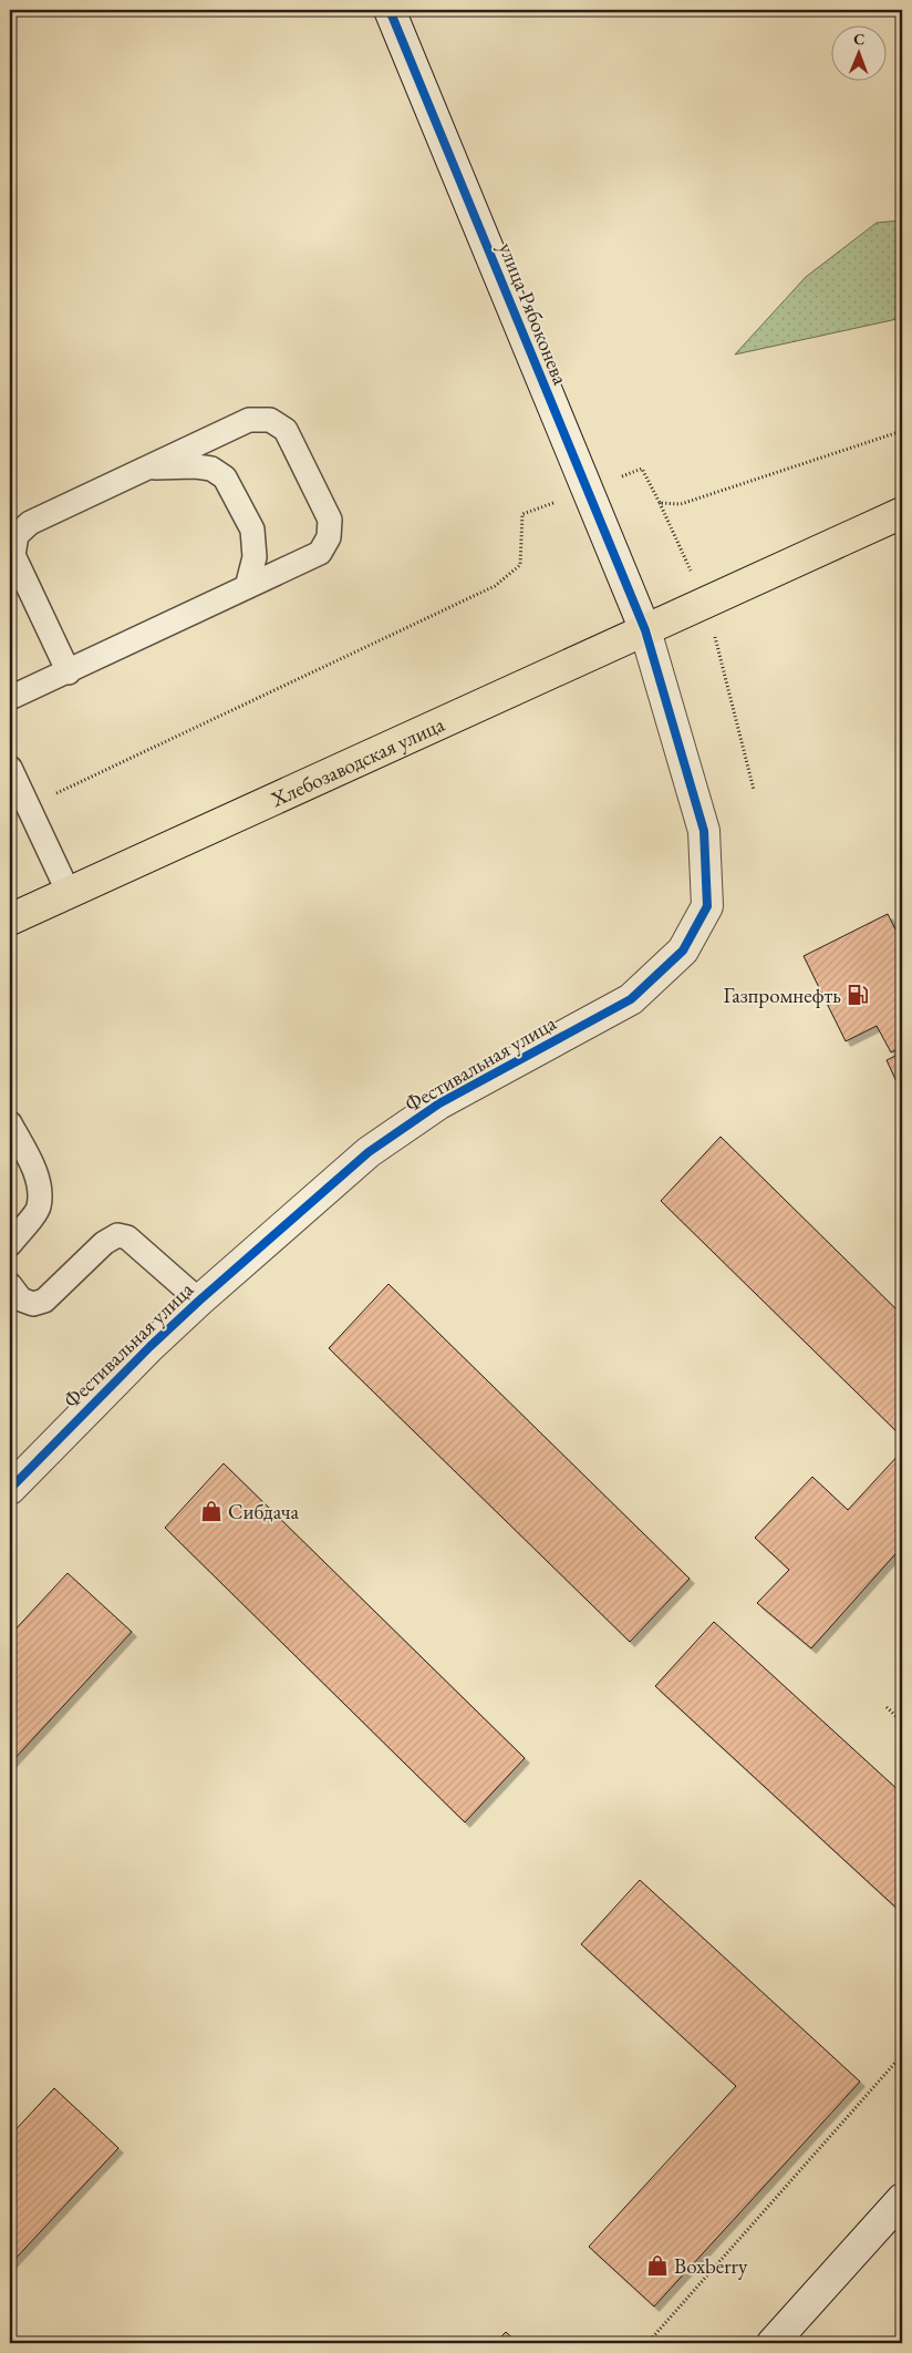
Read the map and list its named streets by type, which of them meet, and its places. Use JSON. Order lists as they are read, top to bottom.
{
  "streets": {
    "main road": ["Хлебозаводская улица"],
    "street": ["улица Рябоконева", "Фестивальная улица"]
  },
  "crossings": [
    ["улица Рябоконева", "Хлебозаводская улица"],
    ["улица Рябоконева", "Фестивальная улица"],
    ["Хлебозаводская улица", "Фестивальная улица"]
  ],
  "places": {
    "fuel station": ["Газпромнефть"],
    "shop": ["Сибдача", "Boxberry"]
  },
  "north": "top"
}
